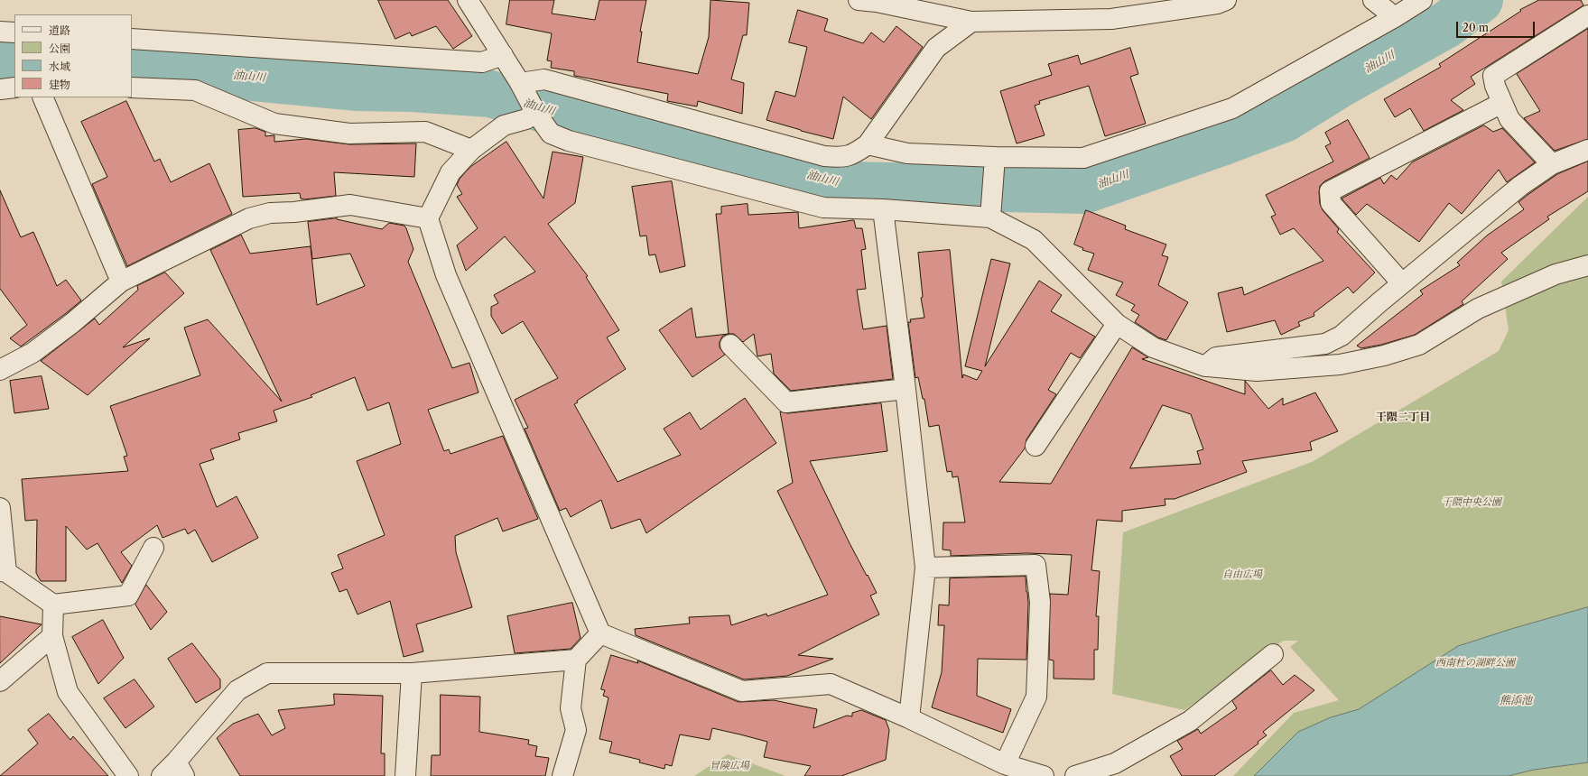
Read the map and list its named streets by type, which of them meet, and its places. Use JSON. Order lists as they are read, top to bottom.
{
  "districts": ["干隈二丁目"],
  "water": ["油山川", "熊添池"],
  "parks": [
    "干隈中央公園",
    "自由広場",
    "西南杜の湖畔公園",
    "冒険広場"
  ],
  "legend": [
    "道路",
    "公園",
    "水域",
    "建物"
  ],
  "scale_bar": "20 m"
}
